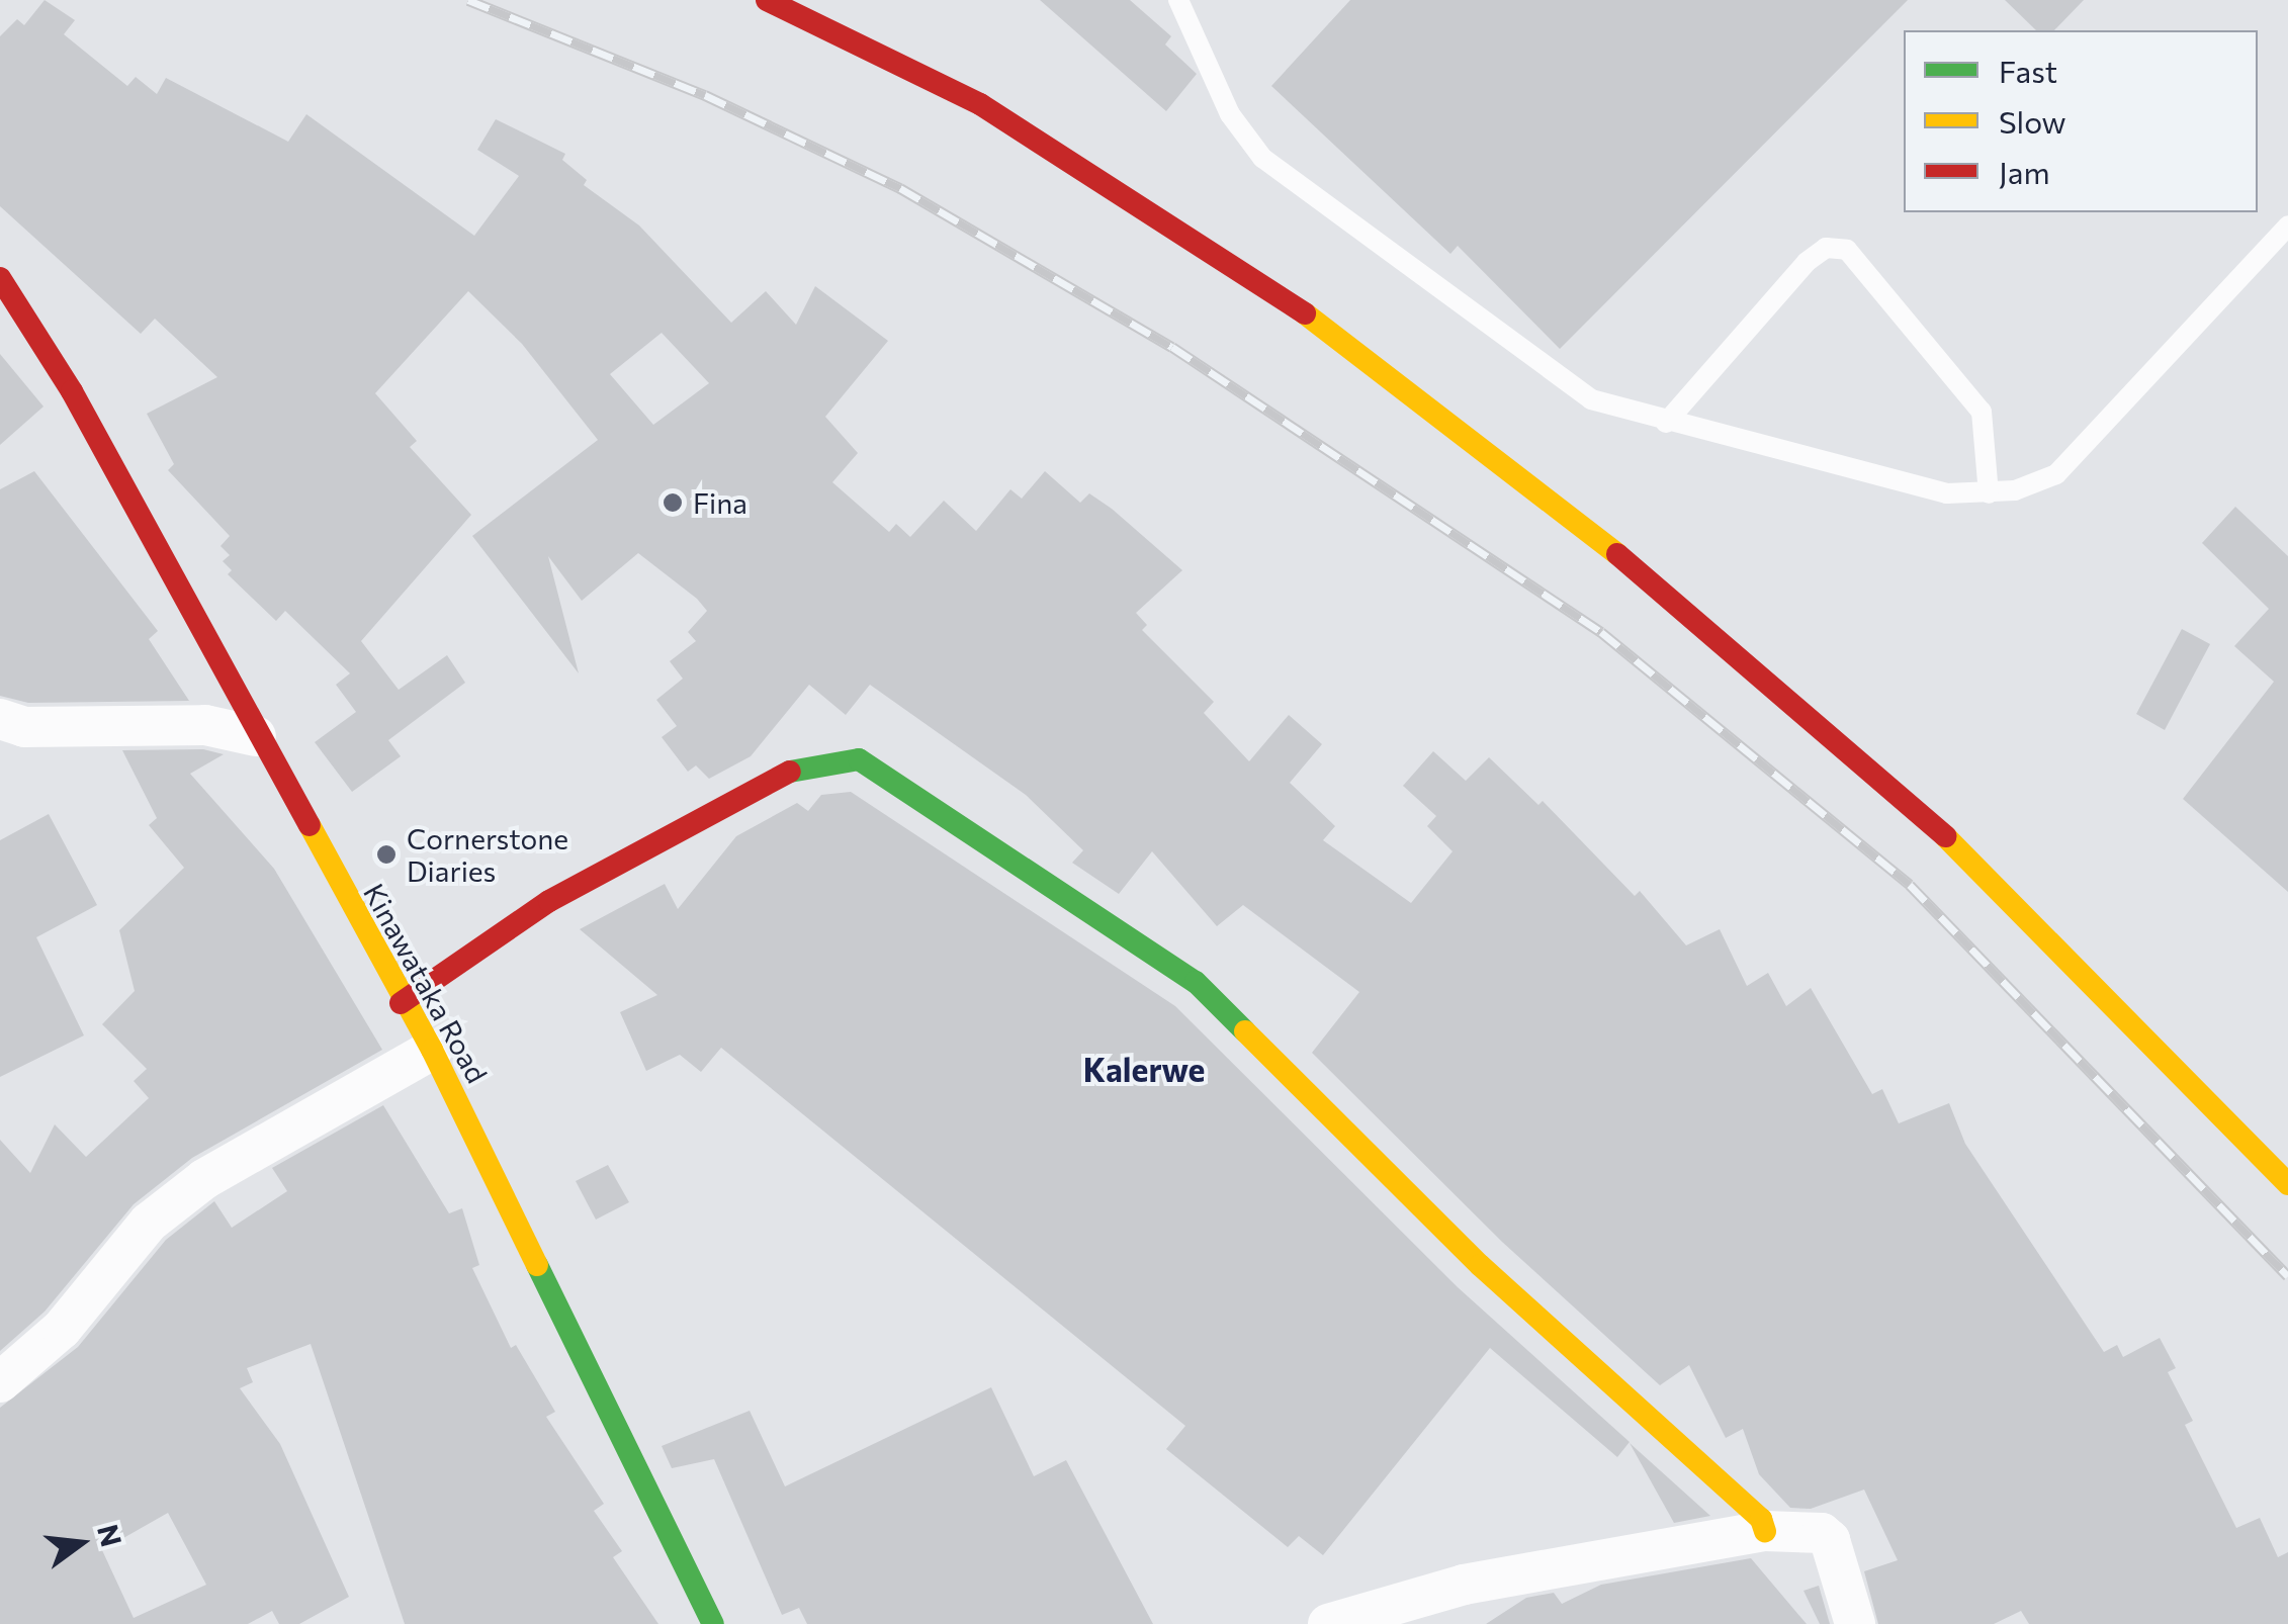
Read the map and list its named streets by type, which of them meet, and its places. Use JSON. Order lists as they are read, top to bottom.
{
  "streets": {
    "street": ["Kinawataka Road"]
  },
  "districts": ["Kalerwe"],
  "places": ["Fina", "Cornerstone Diaries"],
  "legend": ["Fast", "Slow", "Jam"],
  "north": "right"
}
